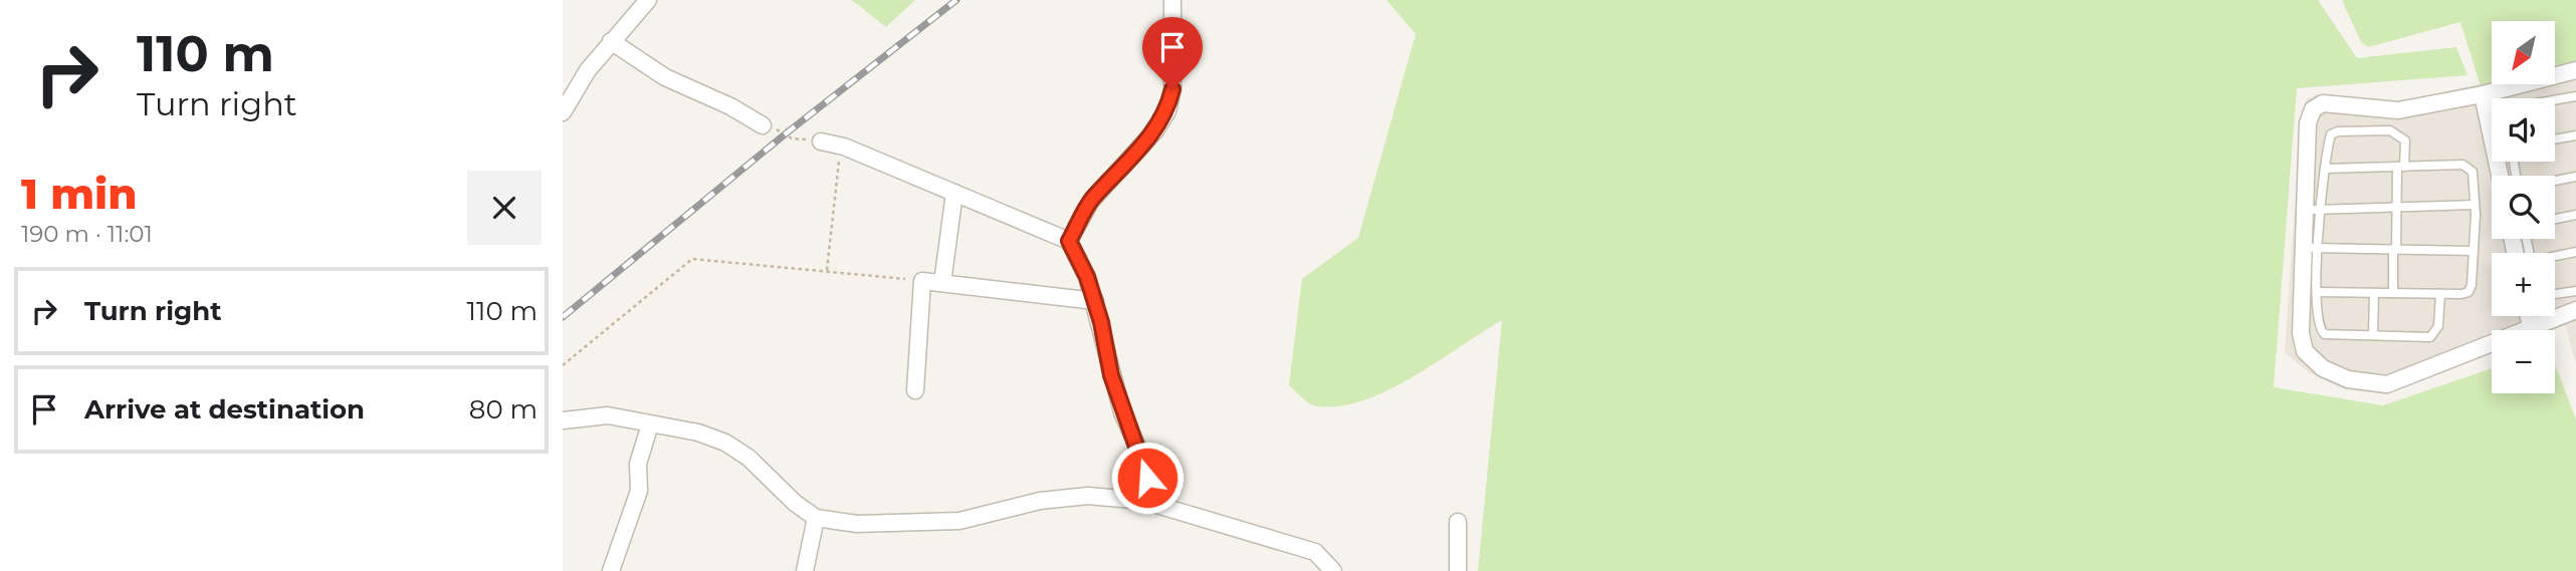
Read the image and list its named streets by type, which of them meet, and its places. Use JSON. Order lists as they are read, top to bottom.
{
  "north": "bottom left",
  "page": {
    "turn": ["110 m", "Turn right"],
    "map_buttons": ["+", "−"],
    "heading": ["1 min", "190 m · 11:01"],
    "list": [
      {
        "name": "Turn right",
        "value": "110 m"
      },
      {
        "name": "Arrive at destination",
        "value": "80 m"
      }
    ]
  }
}
